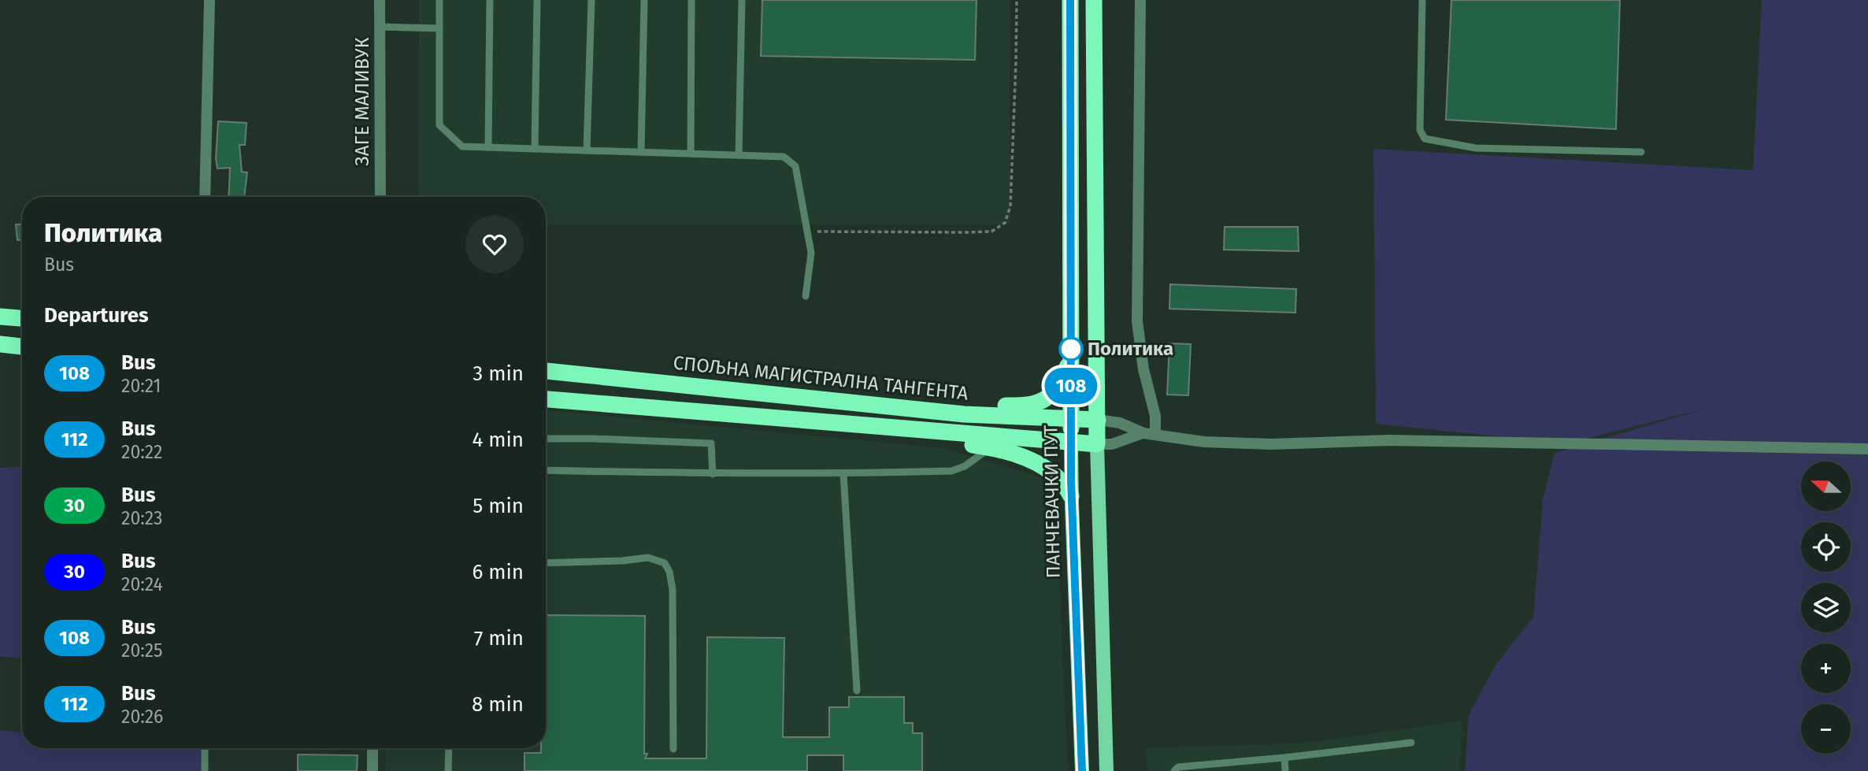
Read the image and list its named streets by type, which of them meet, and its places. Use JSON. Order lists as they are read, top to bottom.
{
  "streets": {
    "highway": ["СПОЉНА МАГИСТРАЛНА ТАНГЕНТА", "ПАНЧЕВАЧКИ ПУТ"],
    "street": ["ЗАГЕ МАЛИВУК"]
  },
  "crossings": [
    ["СПОЉНА МАГИСТРАЛНА ТАНГЕНТА", "ПАНЧЕВАЧКИ ПУТ"]
  ],
  "places": ["Политика"],
  "lines": ["bus line 108"],
  "north": "left",
  "page": {
    "on_map": "108",
    "heading": [
      ["Политика", "Bus"],
      "Departures"
    ],
    "list": [
      {
        "mark": "108",
        "name": "Bus",
        "note": "20:21",
        "value": "3 min"
      },
      {
        "mark": "112",
        "name": "Bus",
        "note": "20:22",
        "value": "4 min"
      },
      {
        "mark": "30",
        "name": "Bus",
        "note": "20:23",
        "value": "5 min"
      },
      {
        "mark": "30",
        "name": "Bus",
        "note": "20:24",
        "value": "6 min"
      },
      {
        "mark": "108",
        "name": "Bus",
        "note": "20:25",
        "value": "7 min"
      },
      {
        "mark": "112",
        "name": "Bus",
        "note": "20:26",
        "value": "8 min"
      }
    ],
    "map_buttons": ["+", "−"]
  }
}
